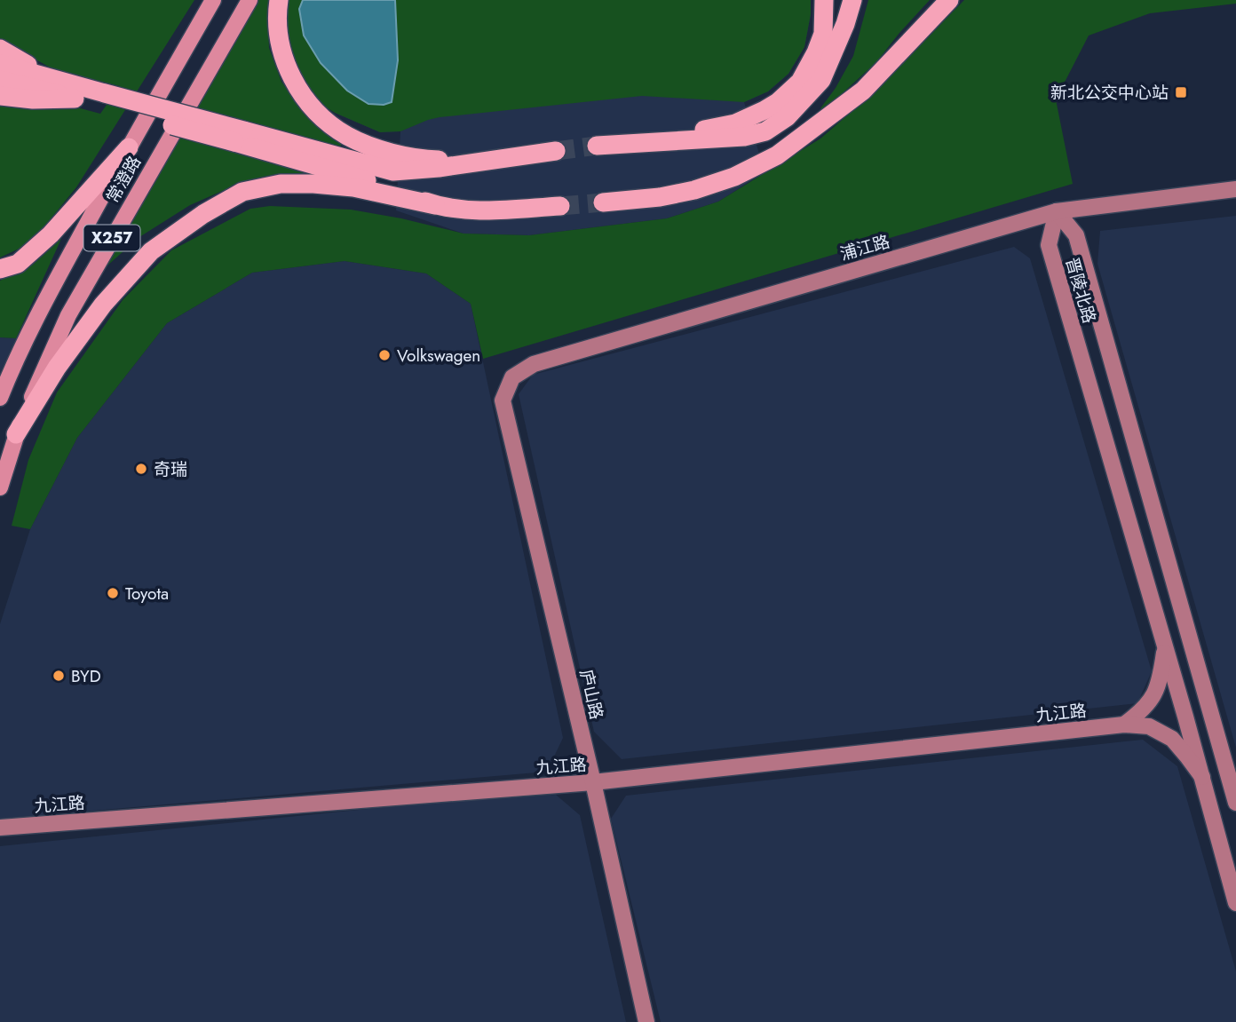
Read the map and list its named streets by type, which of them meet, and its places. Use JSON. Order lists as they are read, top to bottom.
{
  "streets": {
    "main road": ["常澄路", "X257"],
    "street": [
      "浦江路",
      "晋陵北路",
      "庐山路",
      "九江路"
    ]
  },
  "crossings": [
    ["浦江路", "晋陵北路"],
    ["浦江路", "庐山路"],
    ["晋陵北路", "九江路"],
    ["庐山路", "九江路"]
  ],
  "places": {
    "transit": ["新北公交中心站"],
    "other": [
      "Volkswagen",
      "奇瑞",
      "Toyota",
      "BYD"
    ]
  }
}
